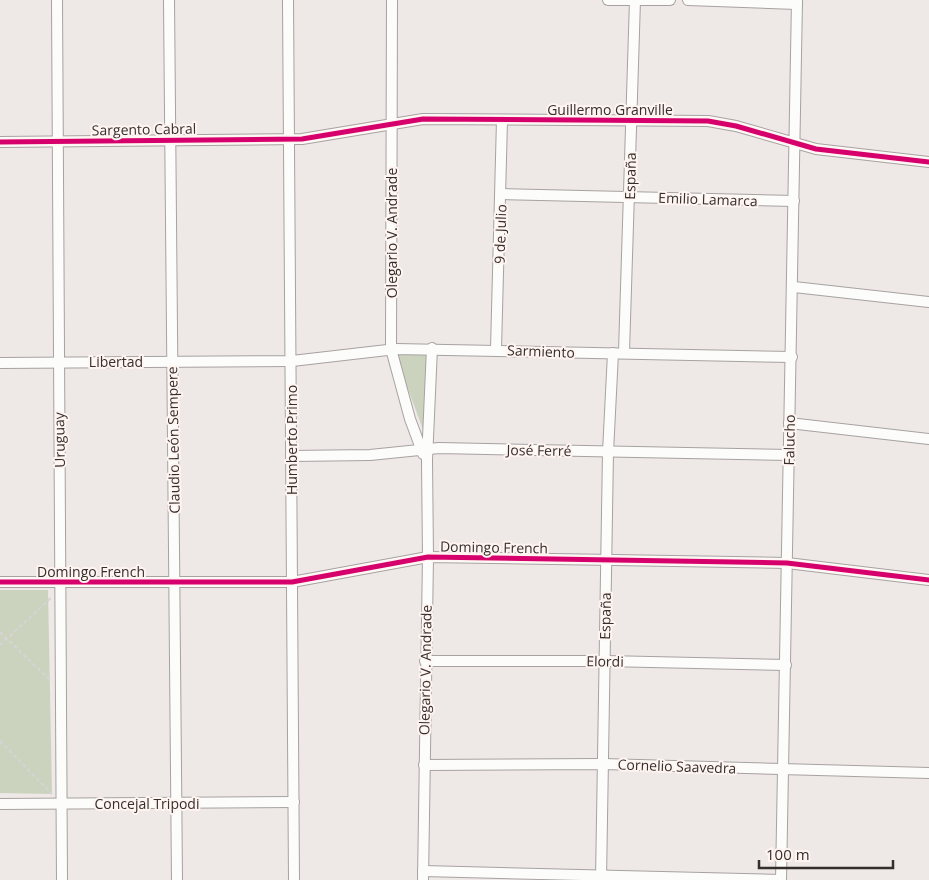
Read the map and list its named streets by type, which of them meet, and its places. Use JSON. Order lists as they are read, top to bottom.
{
  "streets": {
    "street": [
      "Guillermo Granville",
      "Sargento Cabral",
      "España",
      "Emilio Lamarca",
      "Olegario V. Andrade",
      "9 de Julio",
      "Sarmiento",
      "Libertad",
      "Uruguay",
      "Claudio León Sempere",
      "Humberto Primo",
      "Falucho",
      "José Ferré",
      "Domingo French",
      "Elordi",
      "Cornelio Saavedra",
      "Concejal Tripodi"
    ]
  },
  "crossings": [
    ["Guillermo Granville", "Sargento Cabral"],
    ["Guillermo Granville", "España"],
    ["Guillermo Granville", "Olegario V. Andrade"],
    ["Guillermo Granville", "9 de Julio"],
    ["Guillermo Granville", "Humberto Primo"],
    ["Guillermo Granville", "Falucho"],
    ["Sargento Cabral", "Uruguay"],
    ["Sargento Cabral", "Claudio León Sempere"],
    ["Sargento Cabral", "Humberto Primo"],
    ["España", "Emilio Lamarca"],
    ["España", "Sarmiento"],
    ["España", "José Ferré"],
    ["España", "Domingo French"],
    ["España", "Elordi"],
    ["España", "Cornelio Saavedra"],
    ["Emilio Lamarca", "9 de Julio"],
    ["Emilio Lamarca", "Falucho"],
    ["Olegario V. Andrade", "Sarmiento"],
    ["Olegario V. Andrade", "José Ferré"],
    ["Olegario V. Andrade", "Domingo French"],
    ["Olegario V. Andrade", "Elordi"],
    ["Olegario V. Andrade", "Cornelio Saavedra"],
    ["9 de Julio", "Sarmiento"],
    ["Sarmiento", "Libertad"],
    ["Sarmiento", "Humberto Primo"],
    ["Sarmiento", "Falucho"],
    ["Libertad", "Uruguay"],
    ["Libertad", "Claudio León Sempere"],
    ["Libertad", "Humberto Primo"],
    ["Uruguay", "Domingo French"],
    ["Uruguay", "Concejal Tripodi"],
    ["Claudio León Sempere", "Domingo French"],
    ["Claudio León Sempere", "Concejal Tripodi"],
    ["Humberto Primo", "José Ferré"],
    ["Humberto Primo", "Domingo French"],
    ["Humberto Primo", "Concejal Tripodi"],
    ["Falucho", "José Ferré"],
    ["Falucho", "Domingo French"],
    ["Falucho", "Elordi"],
    ["Falucho", "Cornelio Saavedra"]
  ],
  "scale_bar": "100 m"
}
